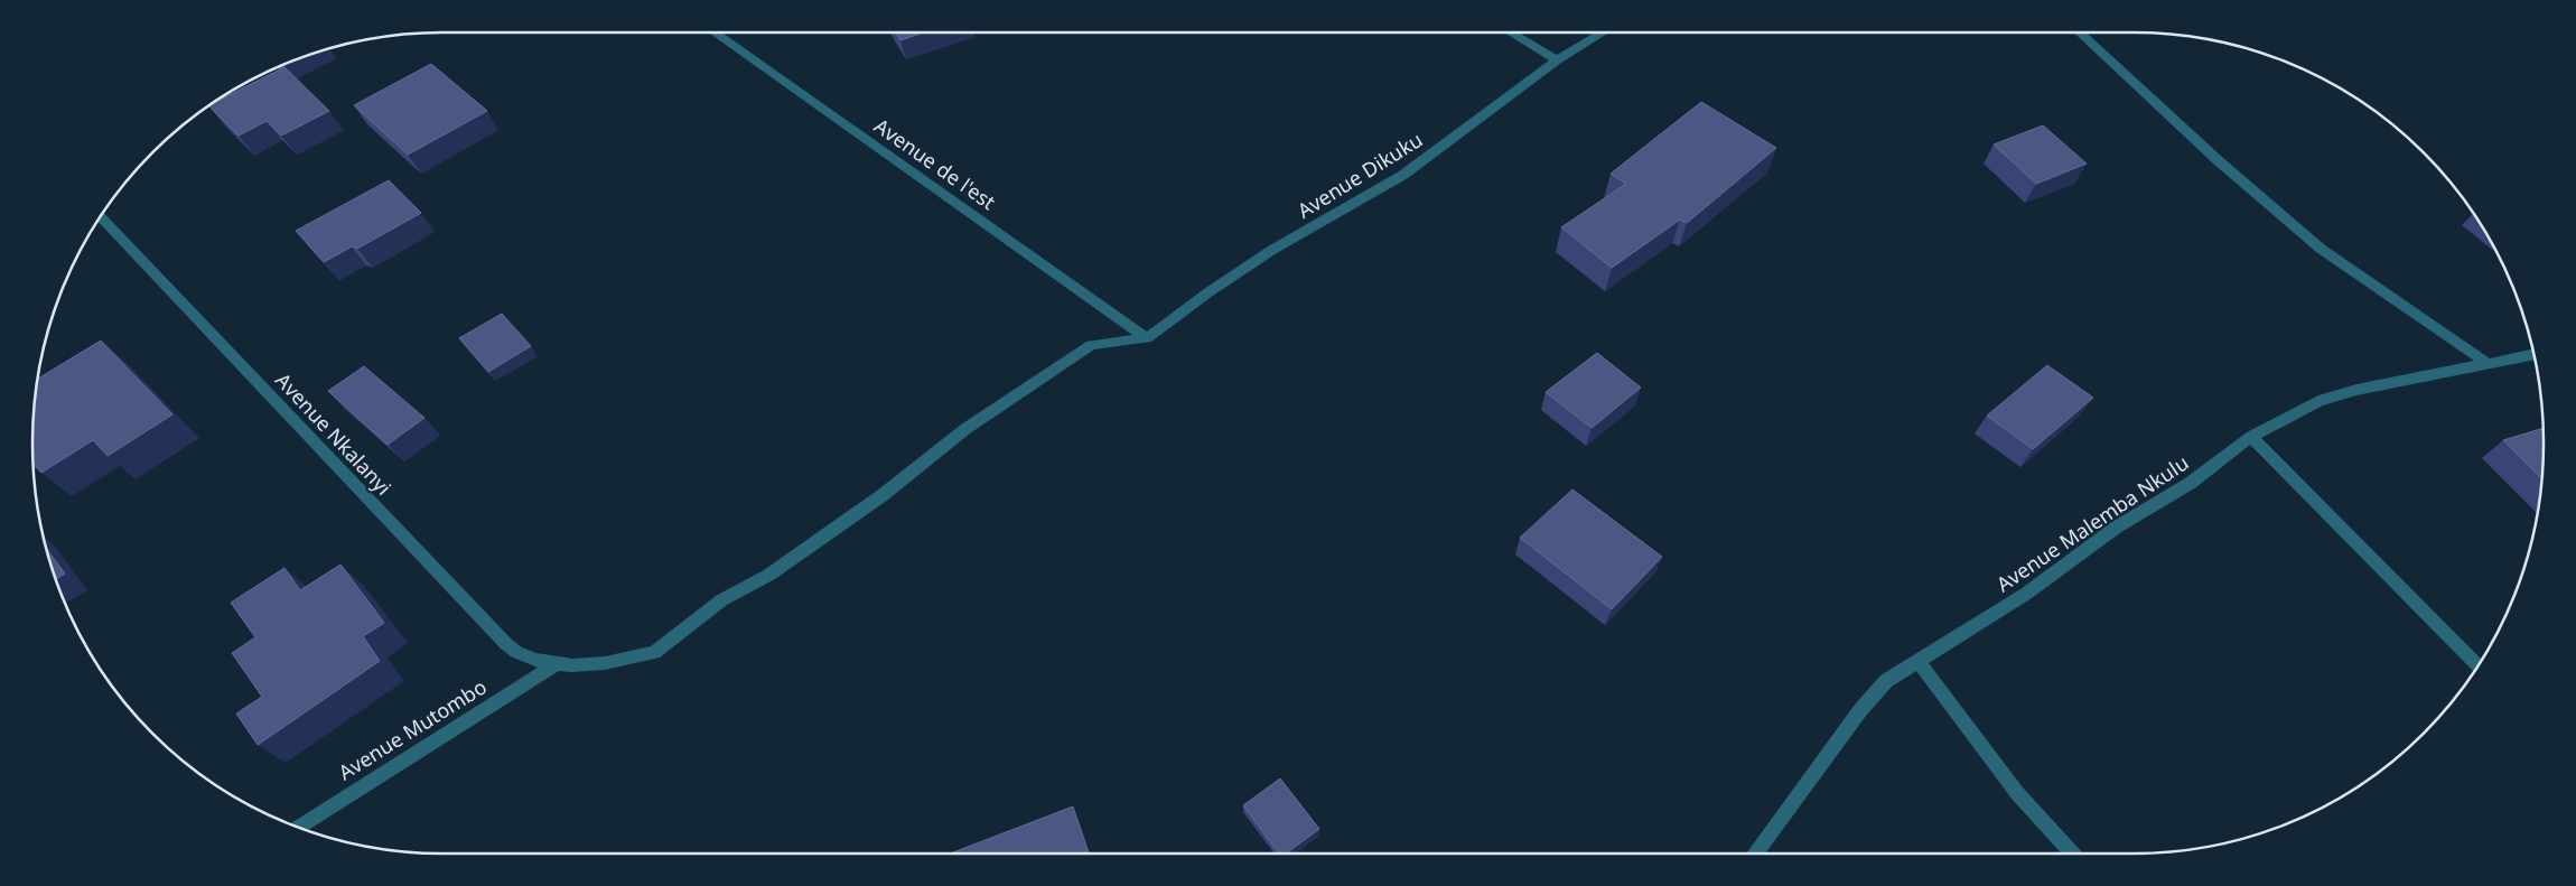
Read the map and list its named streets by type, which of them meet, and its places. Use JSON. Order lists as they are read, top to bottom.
{
  "streets": {
    "street": [
      "Avenue de l'est",
      "Avenue Dikuku",
      "Avenue Nkalanyi",
      "Avenue Malemba Nkulu",
      "Avenue Mutombo"
    ]
  },
  "crossings": [
    ["Avenue de l'est", "Avenue Dikuku"],
    ["Avenue Nkalanyi", "Avenue Mutombo"]
  ]
}
